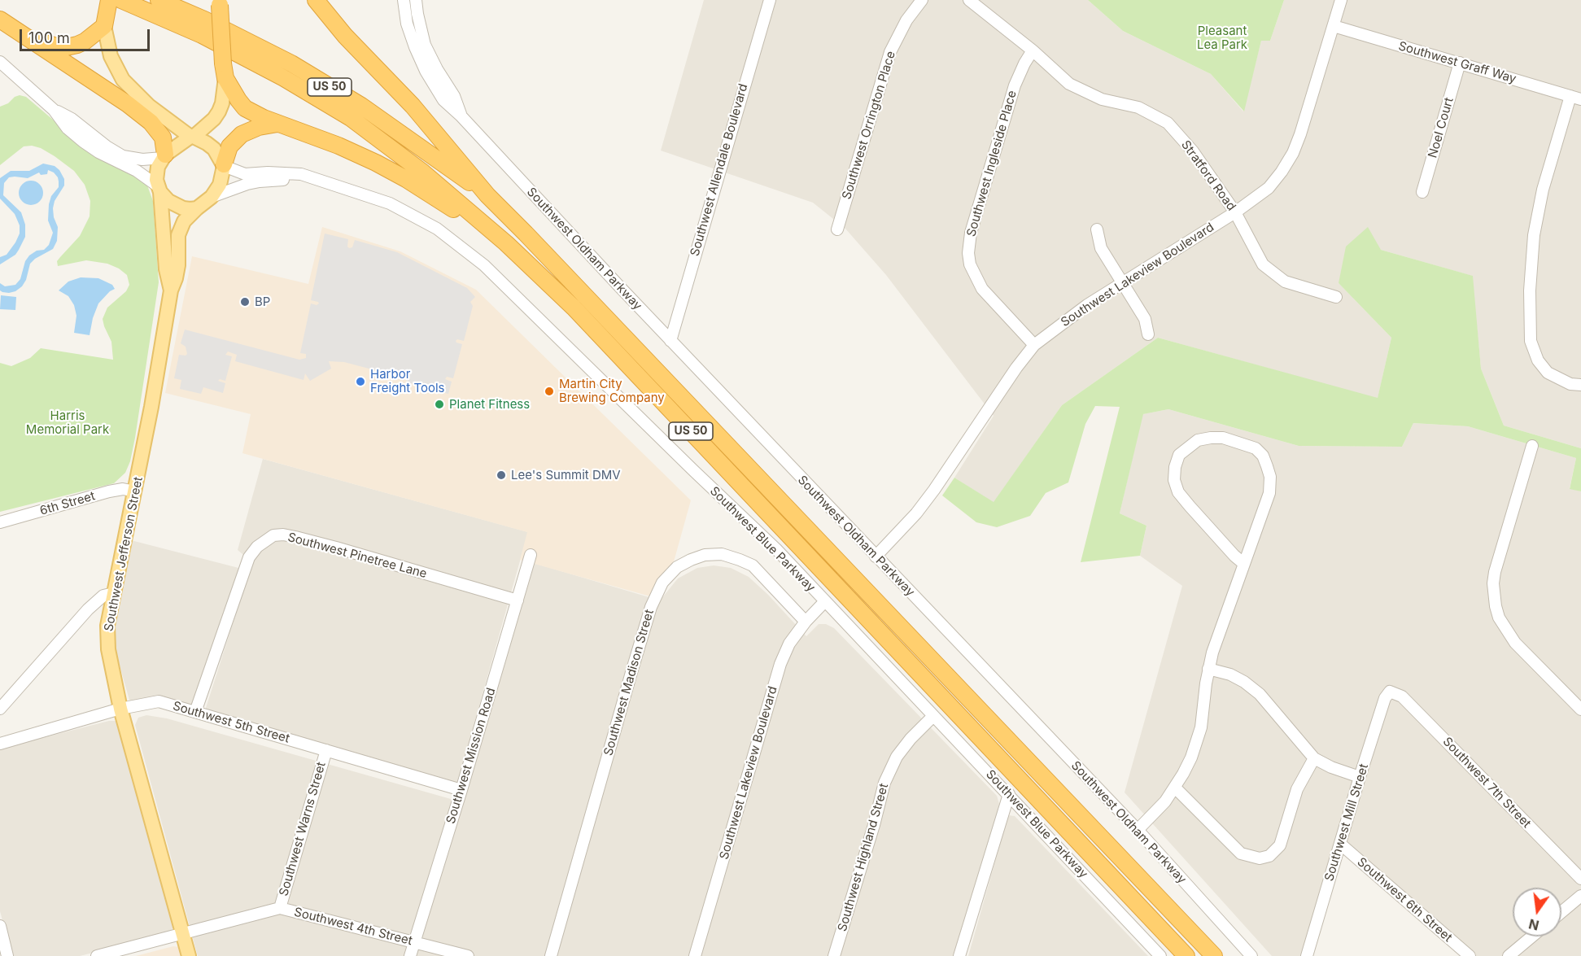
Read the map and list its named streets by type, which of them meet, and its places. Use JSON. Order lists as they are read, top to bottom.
{
  "streets": {
    "highway": ["US 50"],
    "main road": ["Southwest Jefferson Street"],
    "street": [
      "Southwest Graff Way",
      "Southwest Orrington Place",
      "Noel Court",
      "Southwest Ingleside Place",
      "Southwest Allendale Boulevard",
      "Stratford Road",
      "Southwest Oldham Parkway",
      "Southwest Lakeview Boulevard",
      "6th Street",
      "Southwest Blue Parkway",
      "Southwest Pinetree Lane",
      "Southwest Madison Street",
      "Southwest 5th Street",
      "Southwest Mission Road",
      "Southwest 7th Street",
      "Southwest Mill Street",
      "Southwest Warns Street",
      "Southwest Highland Street",
      "Southwest 6th Street",
      "Southwest 4th Street"
    ]
  },
  "crossings": [
    ["Southwest Graff Way", "Noel Court"],
    ["Southwest Graff Way", "Southwest Lakeview Boulevard"],
    ["Southwest Ingleside Place", "Stratford Road"],
    ["Southwest Ingleside Place", "Southwest Lakeview Boulevard"],
    ["Southwest Allendale Boulevard", "Southwest Oldham Parkway"],
    ["Stratford Road", "Southwest Lakeview Boulevard"],
    ["Southwest Oldham Parkway", "Southwest Lakeview Boulevard"],
    ["Southwest Lakeview Boulevard", "Southwest Blue Parkway"],
    ["Southwest Lakeview Boulevard", "Southwest Madison Street"],
    ["6th Street", "Southwest Jefferson Street"],
    ["Southwest Blue Parkway", "Southwest Jefferson Street"],
    ["Southwest Blue Parkway", "Southwest Highland Street"],
    ["Southwest Jefferson Street", "Southwest 5th Street"],
    ["Southwest Jefferson Street", "Southwest 4th Street"],
    ["Southwest Pinetree Lane", "Southwest 5th Street"],
    ["Southwest Pinetree Lane", "Southwest Mission Road"],
    ["Southwest 5th Street", "Southwest Mission Road"],
    ["Southwest 5th Street", "Southwest Warns Street"],
    ["Southwest Mission Road", "Southwest 4th Street"],
    ["Southwest 7th Street", "Southwest Mill Street"],
    ["Southwest Mill Street", "Southwest 6th Street"],
    ["Southwest Warns Street", "Southwest 4th Street"]
  ],
  "parks": ["Pleasant Lea Park", "Harris Memorial Park"],
  "places": [
    "BP",
    "Harbor Freight Tools",
    "Martin City Brewing Company",
    "Planet Fitness",
    "Lee's Summit DMV"
  ],
  "scale_bar": "100 m",
  "north": "bottom"
}
